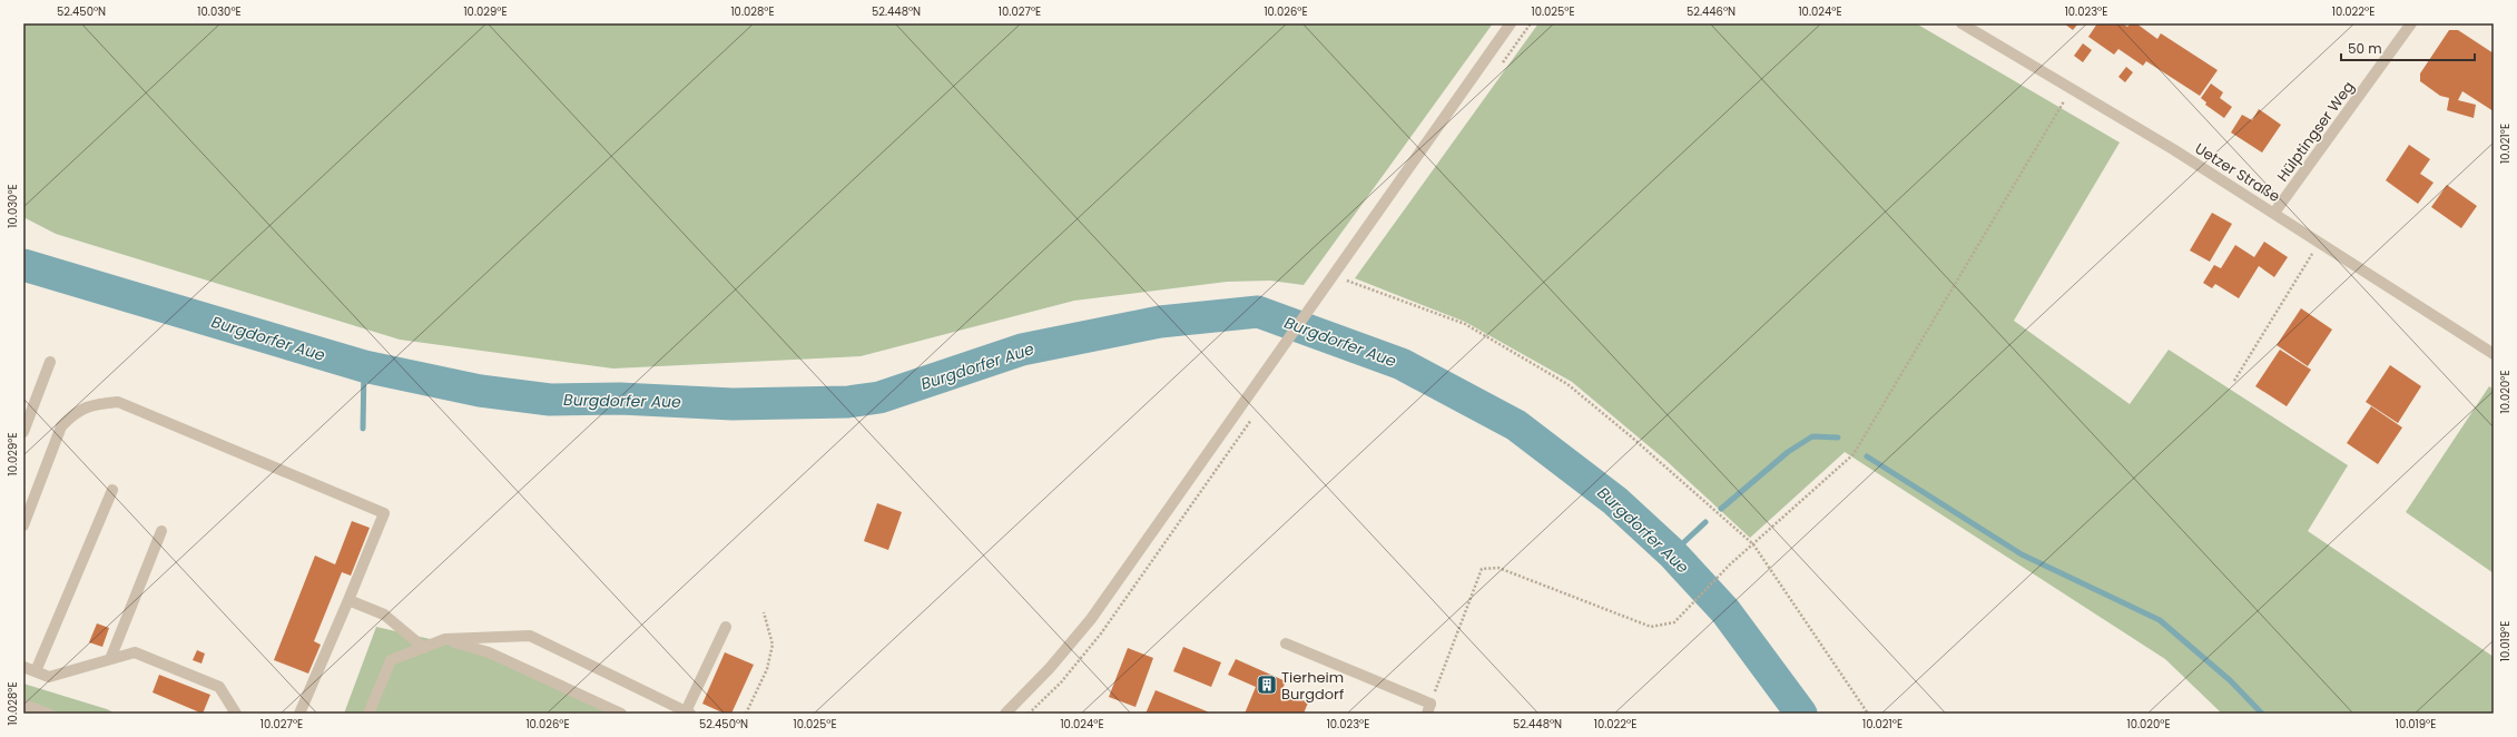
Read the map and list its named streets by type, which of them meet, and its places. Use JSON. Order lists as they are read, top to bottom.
{
  "streets": {
    "street": ["Hülptingser Weg", "Uetzer Straße"]
  },
  "crossings": [
    ["Hülptingser Weg", "Uetzer Straße"]
  ],
  "water": ["Burgdorfer Aue"],
  "places": {
    "building": ["Tierheim Burgdorf"]
  },
  "scale_bar": "50 m",
  "coordinates": [
    "52.450°N",
    "10.030°E",
    "10.029°E",
    "10.028°E",
    "52.448°N",
    "10.027°E",
    "10.026°E",
    "10.025°E",
    "52.446°N",
    "10.024°E",
    "10.023°E",
    "10.022°E",
    "10.021°E",
    "10.020°E",
    "10.019°E"
  ]
}
